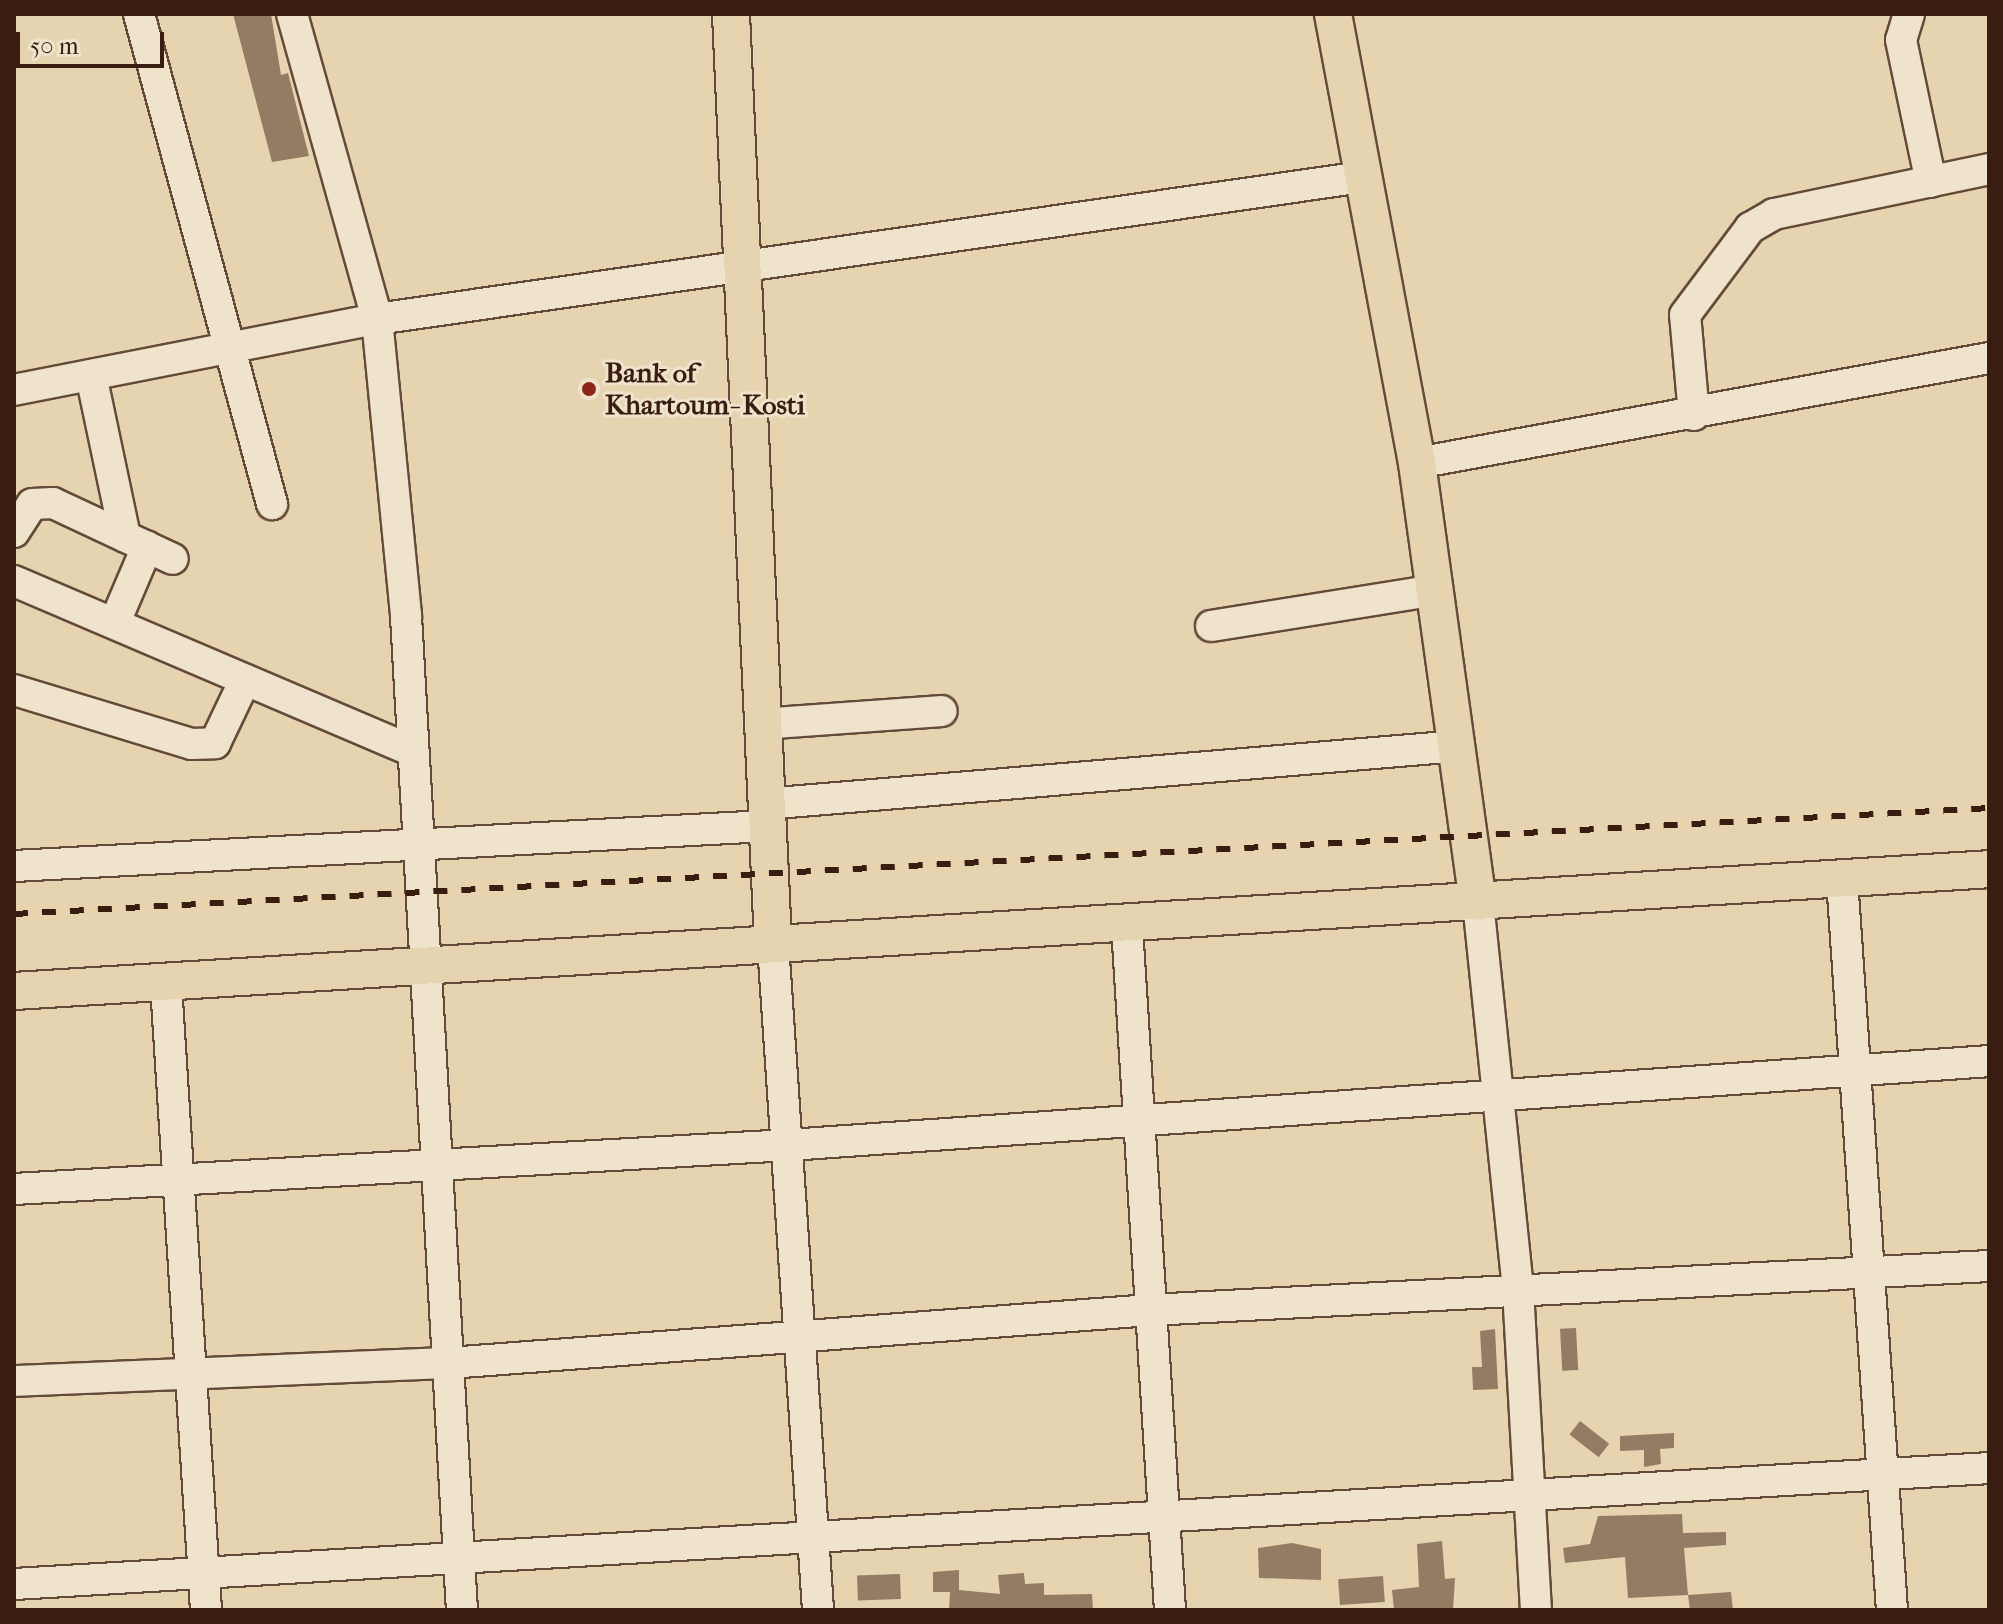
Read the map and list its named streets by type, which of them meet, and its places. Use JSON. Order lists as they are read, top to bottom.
{
  "places": ["Bank of Khartoum- Kosti"],
  "scale_bar": "50 m"
}
